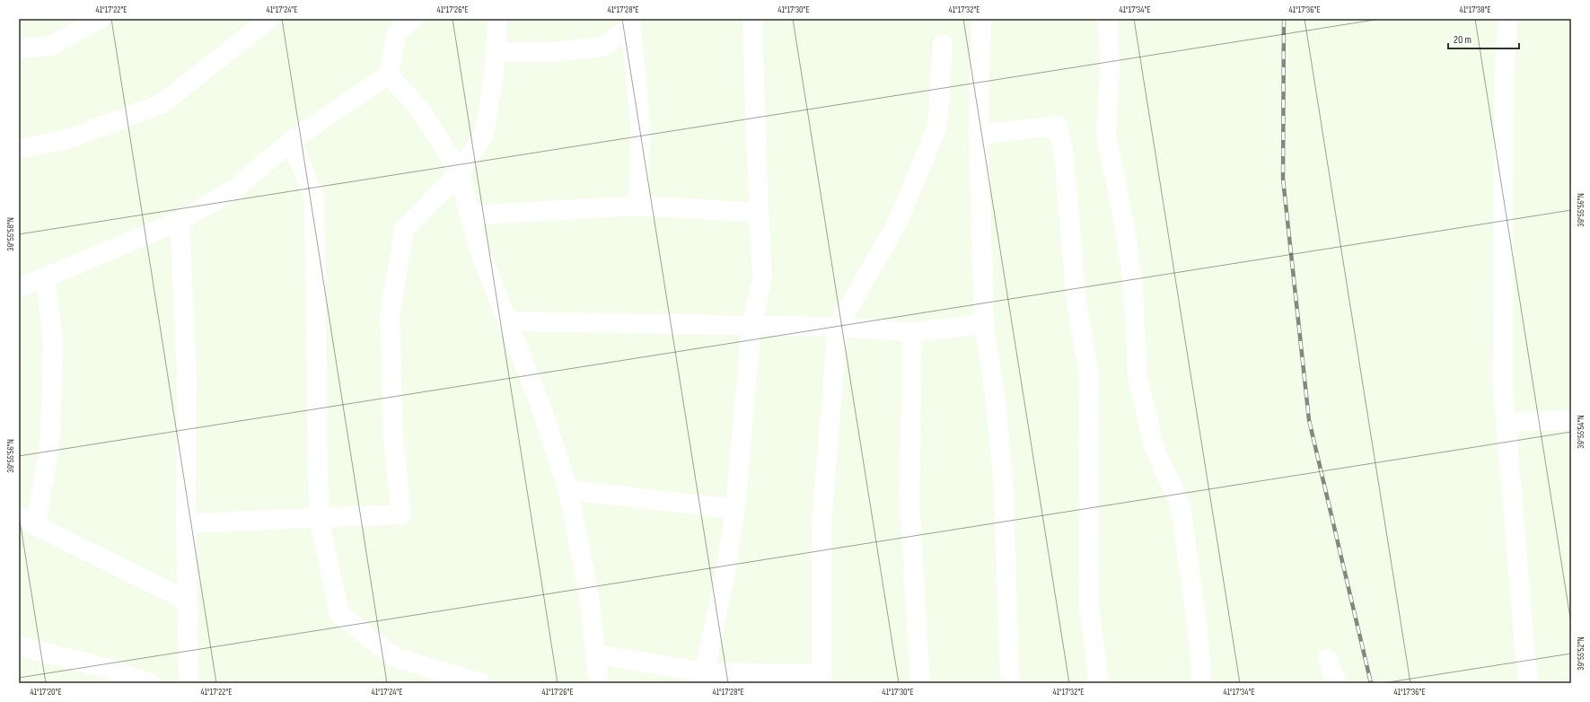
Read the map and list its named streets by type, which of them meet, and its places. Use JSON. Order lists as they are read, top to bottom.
{
  "scale_bar": "20 m",
  "coordinates": [
    "41°17'22\"E",
    "41°17'24\"E",
    "41°17'26\"E",
    "41°17'28\"E",
    "41°17'30\"E",
    "41°17'32\"E",
    "41°17'34\"E",
    "41°17'36\"E",
    "41°17'38\"E",
    "39°55'56\"N",
    "39°55'58\"N",
    "39°55'54\"N",
    "39°55'52\"N",
    "41°17'20\"E"
  ]
}
